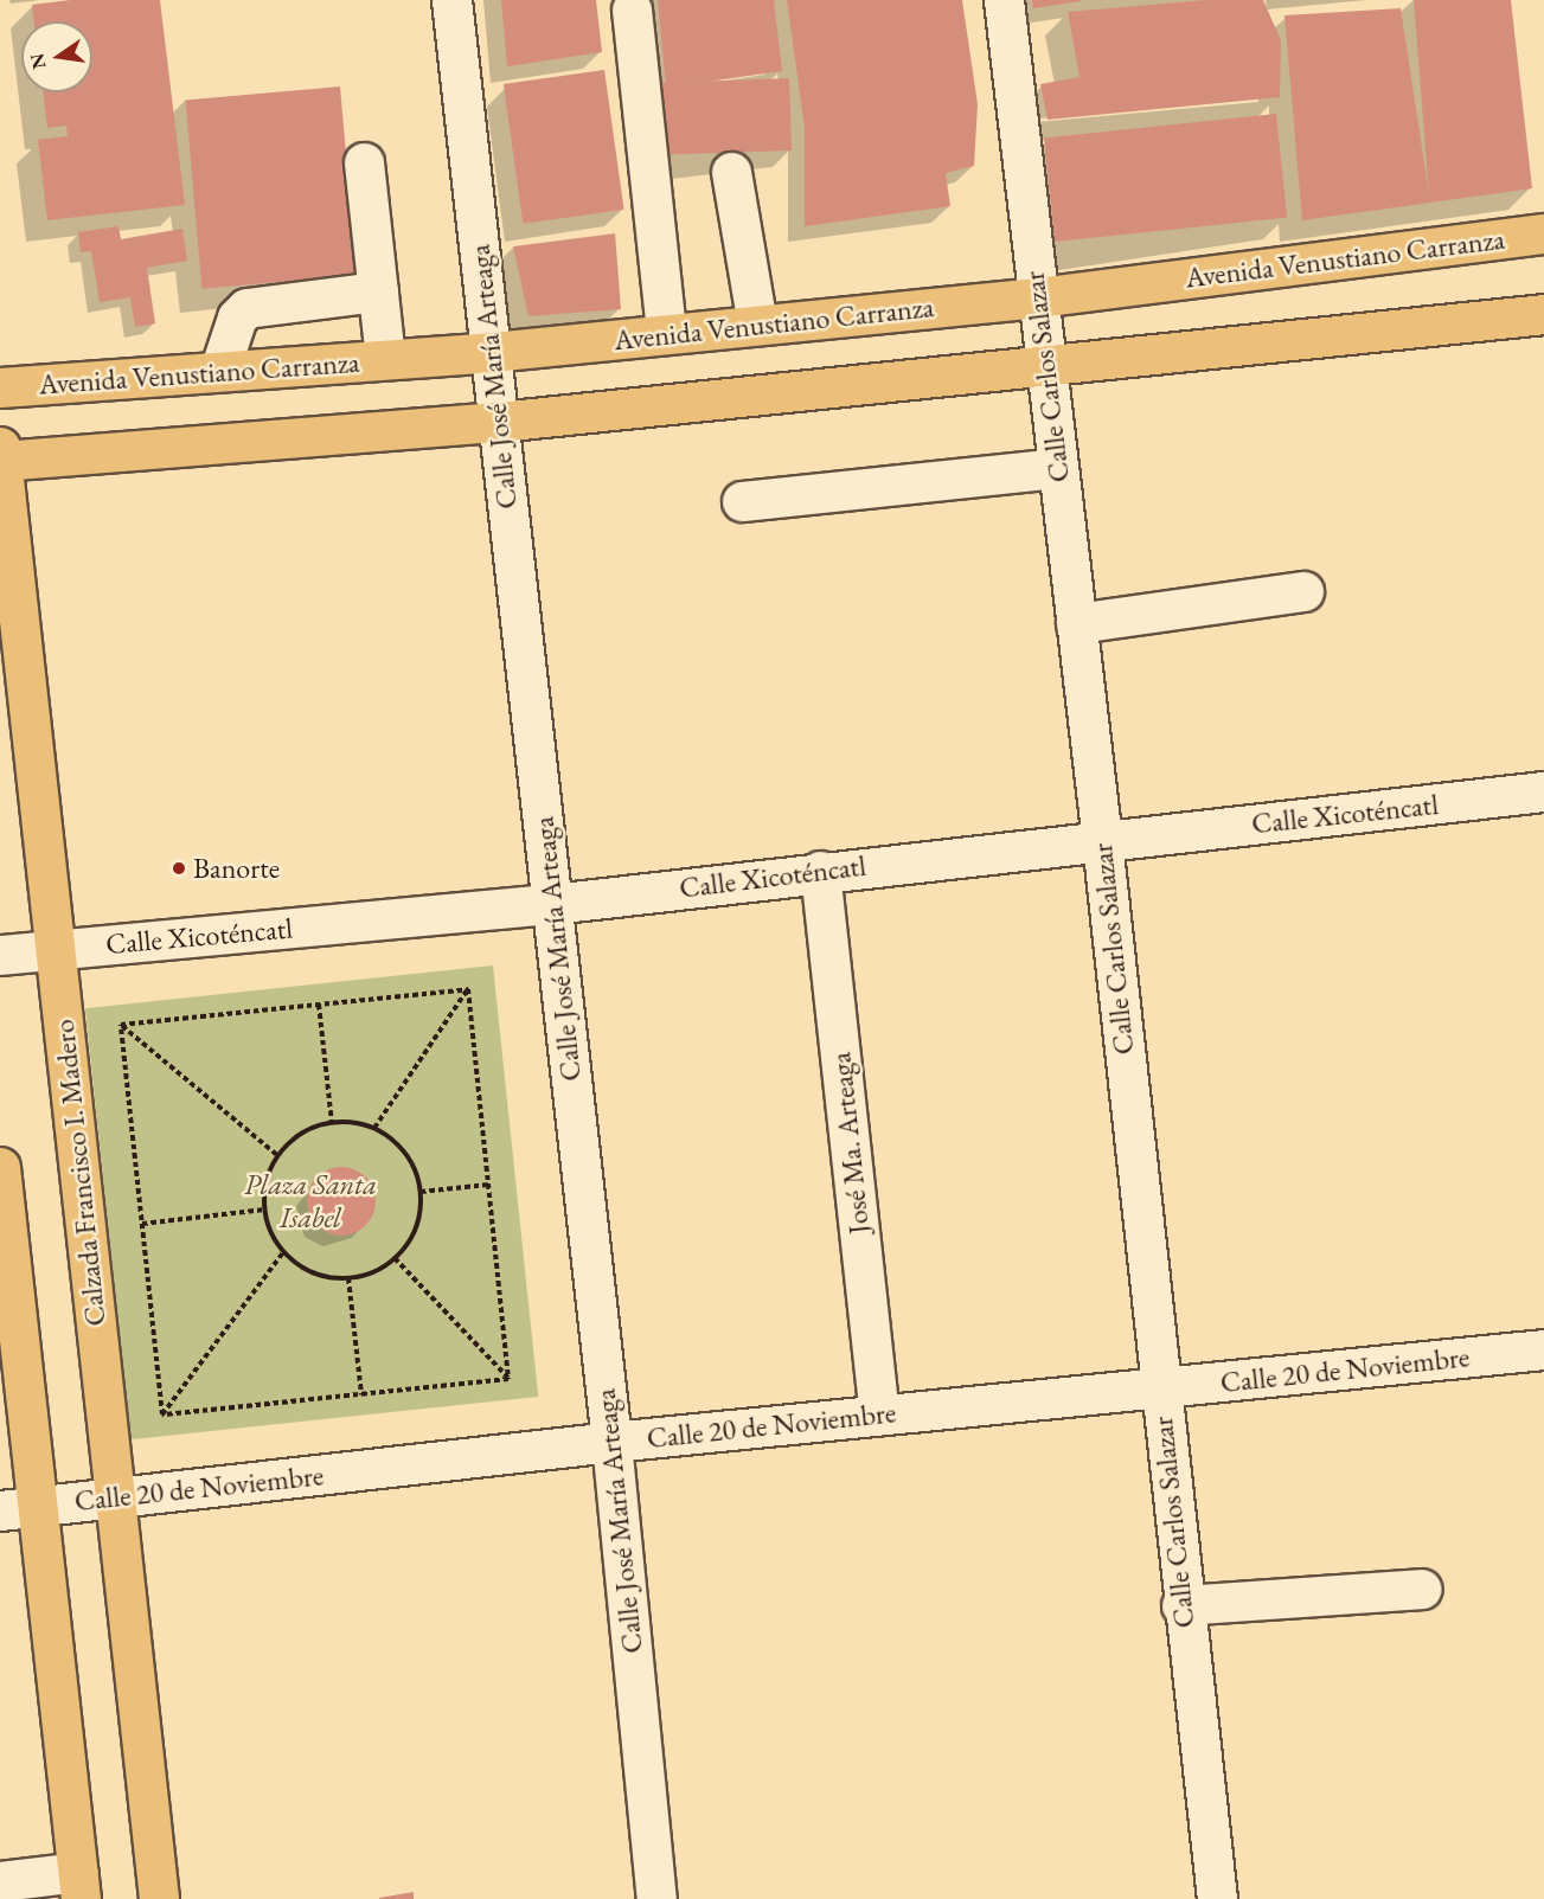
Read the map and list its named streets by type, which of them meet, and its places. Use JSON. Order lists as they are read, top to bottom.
{
  "streets": {
    "main road": ["Avenida Venustiano Carranza", "Calzada Francisco I. Madero"],
    "street": [
      "Calle José María Arteaga",
      "Calle Carlos Salazar",
      "Calle Xicoténcatl",
      "José Ma. Arteaga",
      "Calle 20 de Noviembre"
    ]
  },
  "crossings": [
    ["Avenida Venustiano Carranza", "Calle José María Arteaga"],
    ["Avenida Venustiano Carranza", "Calle Carlos Salazar"],
    ["Calle José María Arteaga", "Calle Xicoténcatl"],
    ["Calle José María Arteaga", "Calle 20 de Noviembre"],
    ["Calle Carlos Salazar", "Calle Xicoténcatl"],
    ["Calle Carlos Salazar", "Calle 20 de Noviembre"],
    ["Calle Xicoténcatl", "José Ma. Arteaga"],
    ["Calle Xicoténcatl", "Calzada Francisco I. Madero"],
    ["José Ma. Arteaga", "Calle 20 de Noviembre"],
    ["Calzada Francisco I. Madero", "Calle 20 de Noviembre"]
  ],
  "parks": ["Plaza Santa Isabel"],
  "places": ["Banorte"],
  "north": "left"
}
